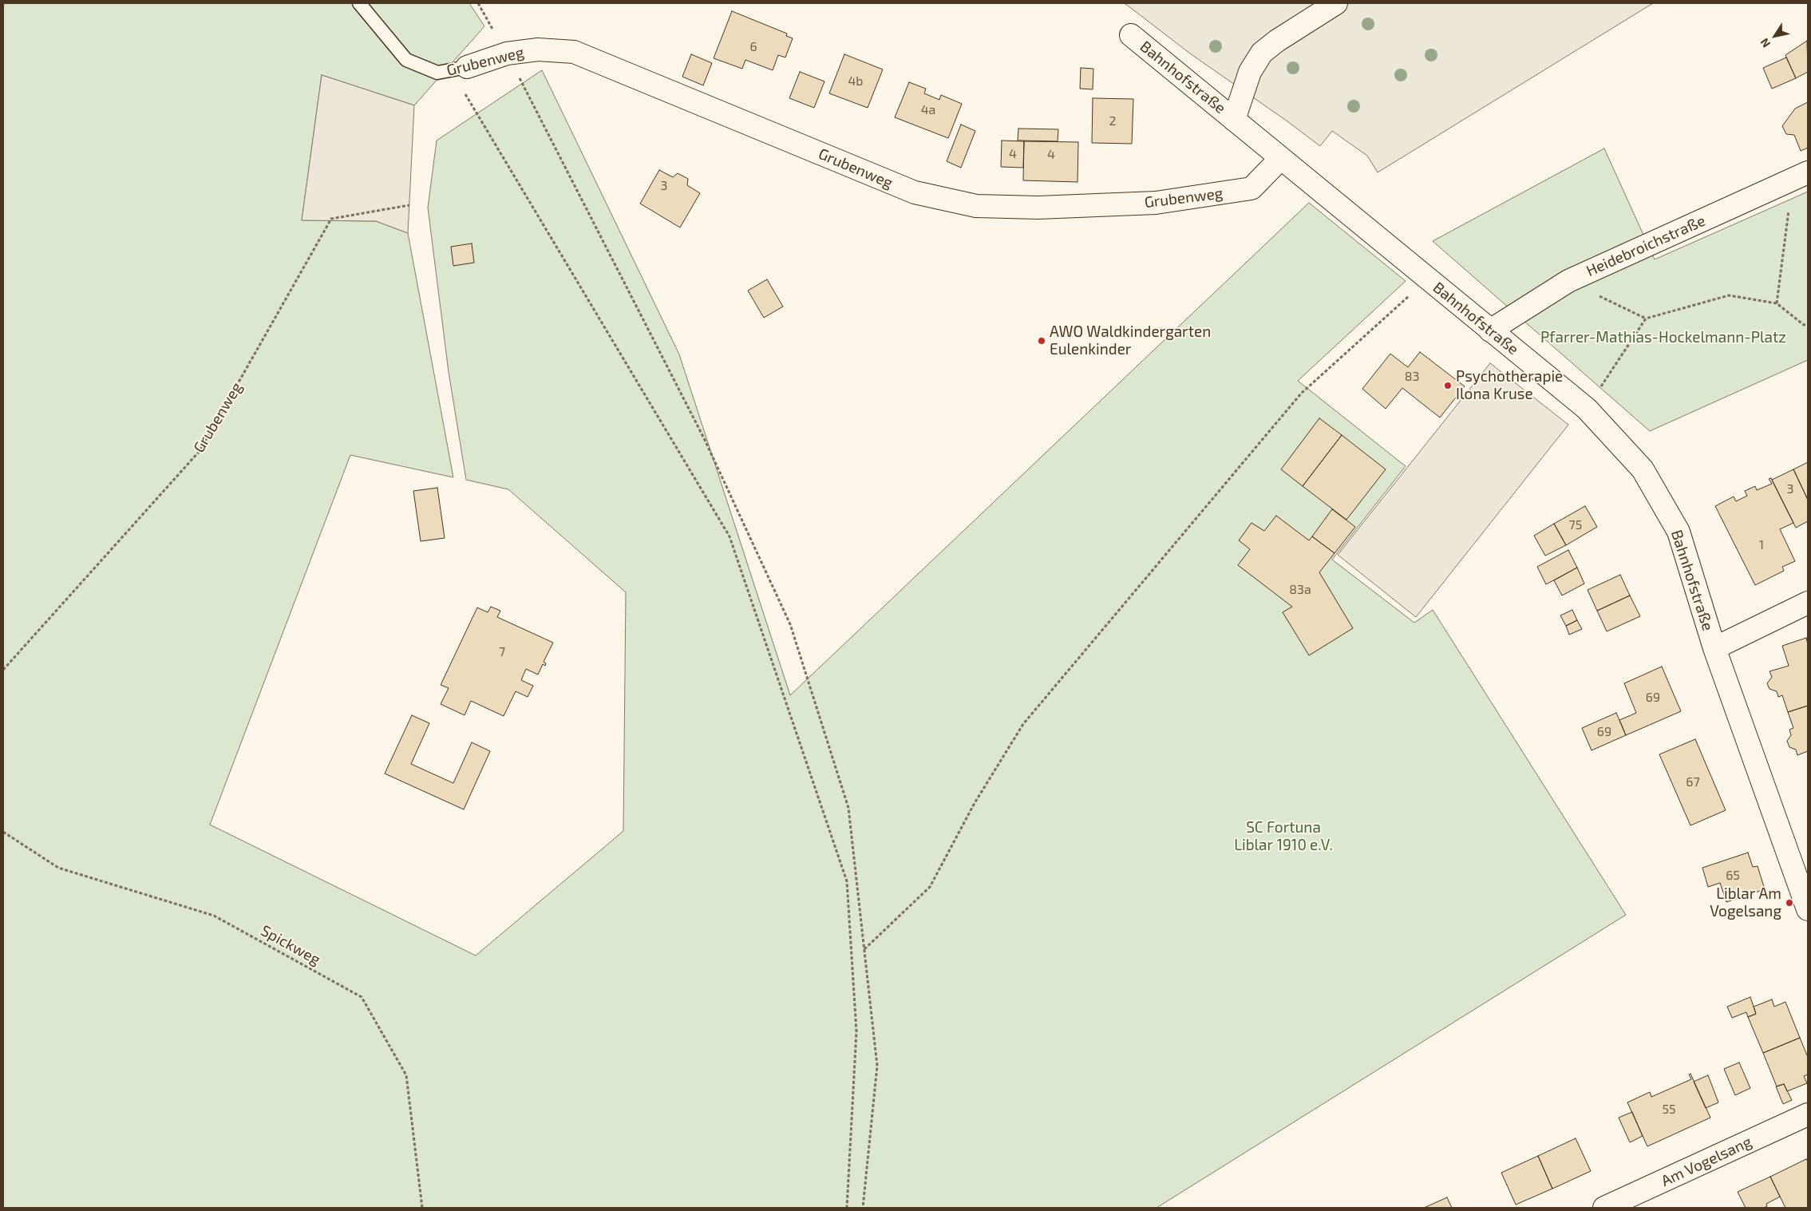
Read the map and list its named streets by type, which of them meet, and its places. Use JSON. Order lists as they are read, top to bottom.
{
  "streets": {
    "street": [
      "Grubenweg",
      "Bahnhofstraße",
      "Heidebroichstraße",
      "Am Vogelsang"
    ],
    "path": ["Spickweg"]
  },
  "crossings": [
    ["Grubenweg", "Bahnhofstraße"],
    ["Bahnhofstraße", "Heidebroichstraße"]
  ],
  "parks": ["Pfarrer-Mathias-Hockelmann-Platz", "SC Fortuna Liblar 1910 e.V."],
  "places": ["AWO Waldkindergarten Eulenkinder", "Psychotherapie Ilona Kruse", "Liblar Am Vogelsang"],
  "house_numbers": [
    "6",
    "4b",
    "4a",
    "2",
    "4",
    "4",
    "3",
    "83",
    "3",
    "75",
    "1",
    "83a",
    "7",
    "69",
    "69",
    "67",
    "65",
    "55"
  ],
  "north": "bottom left"
}
